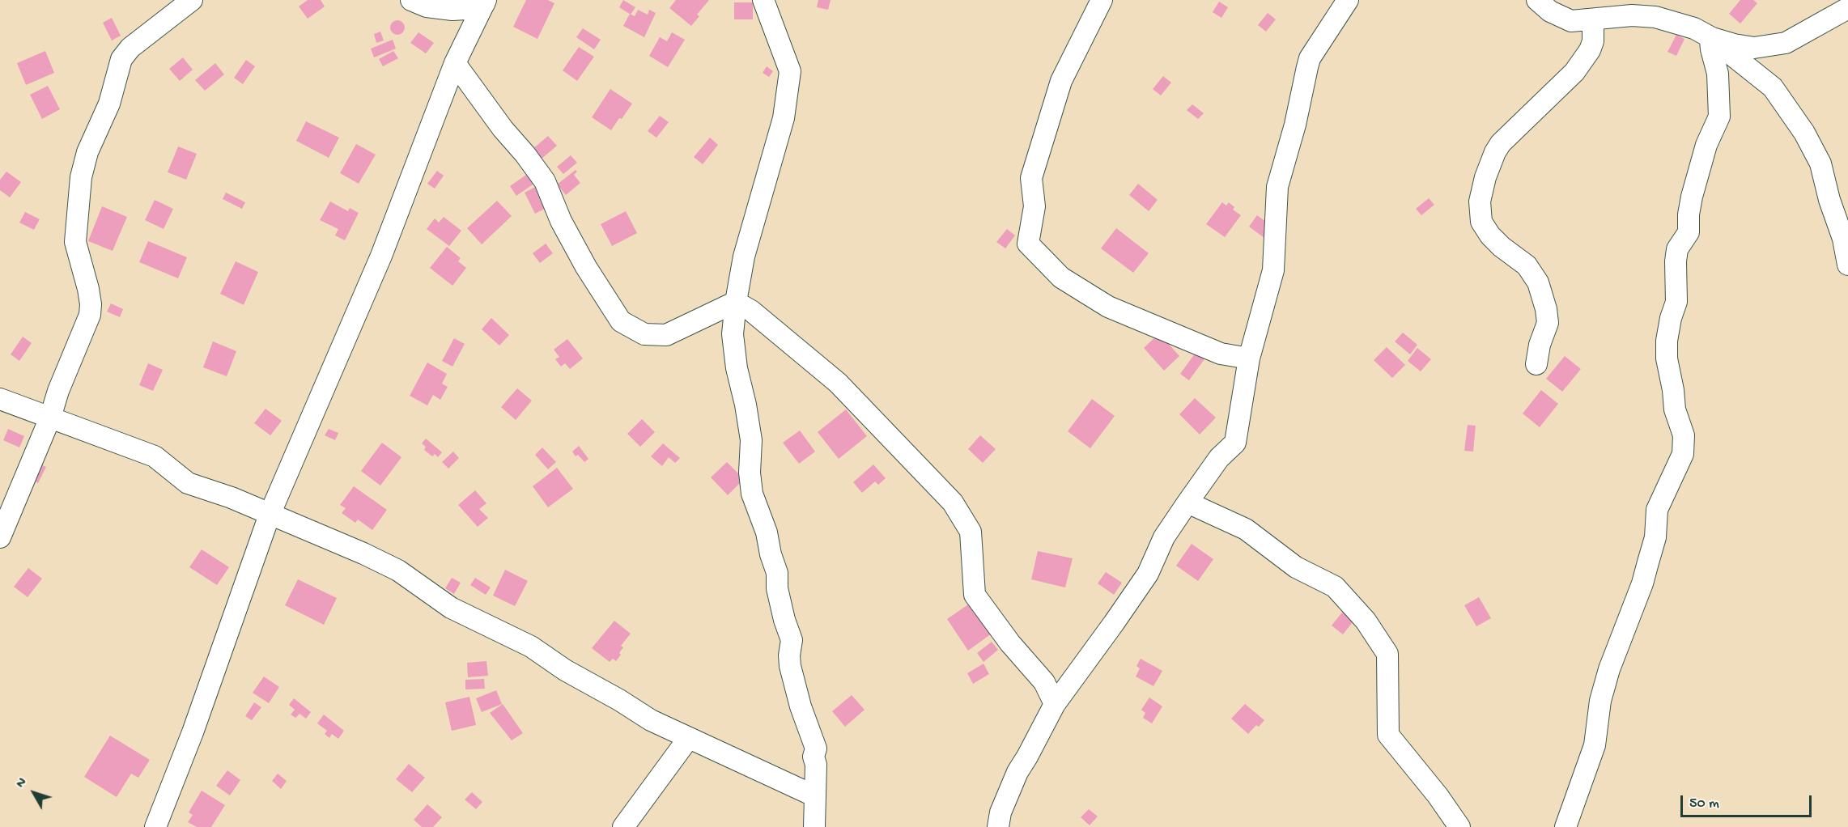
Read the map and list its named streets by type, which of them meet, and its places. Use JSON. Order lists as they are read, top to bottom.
{
  "scale_bar": "50 m",
  "north": "top left"
}
